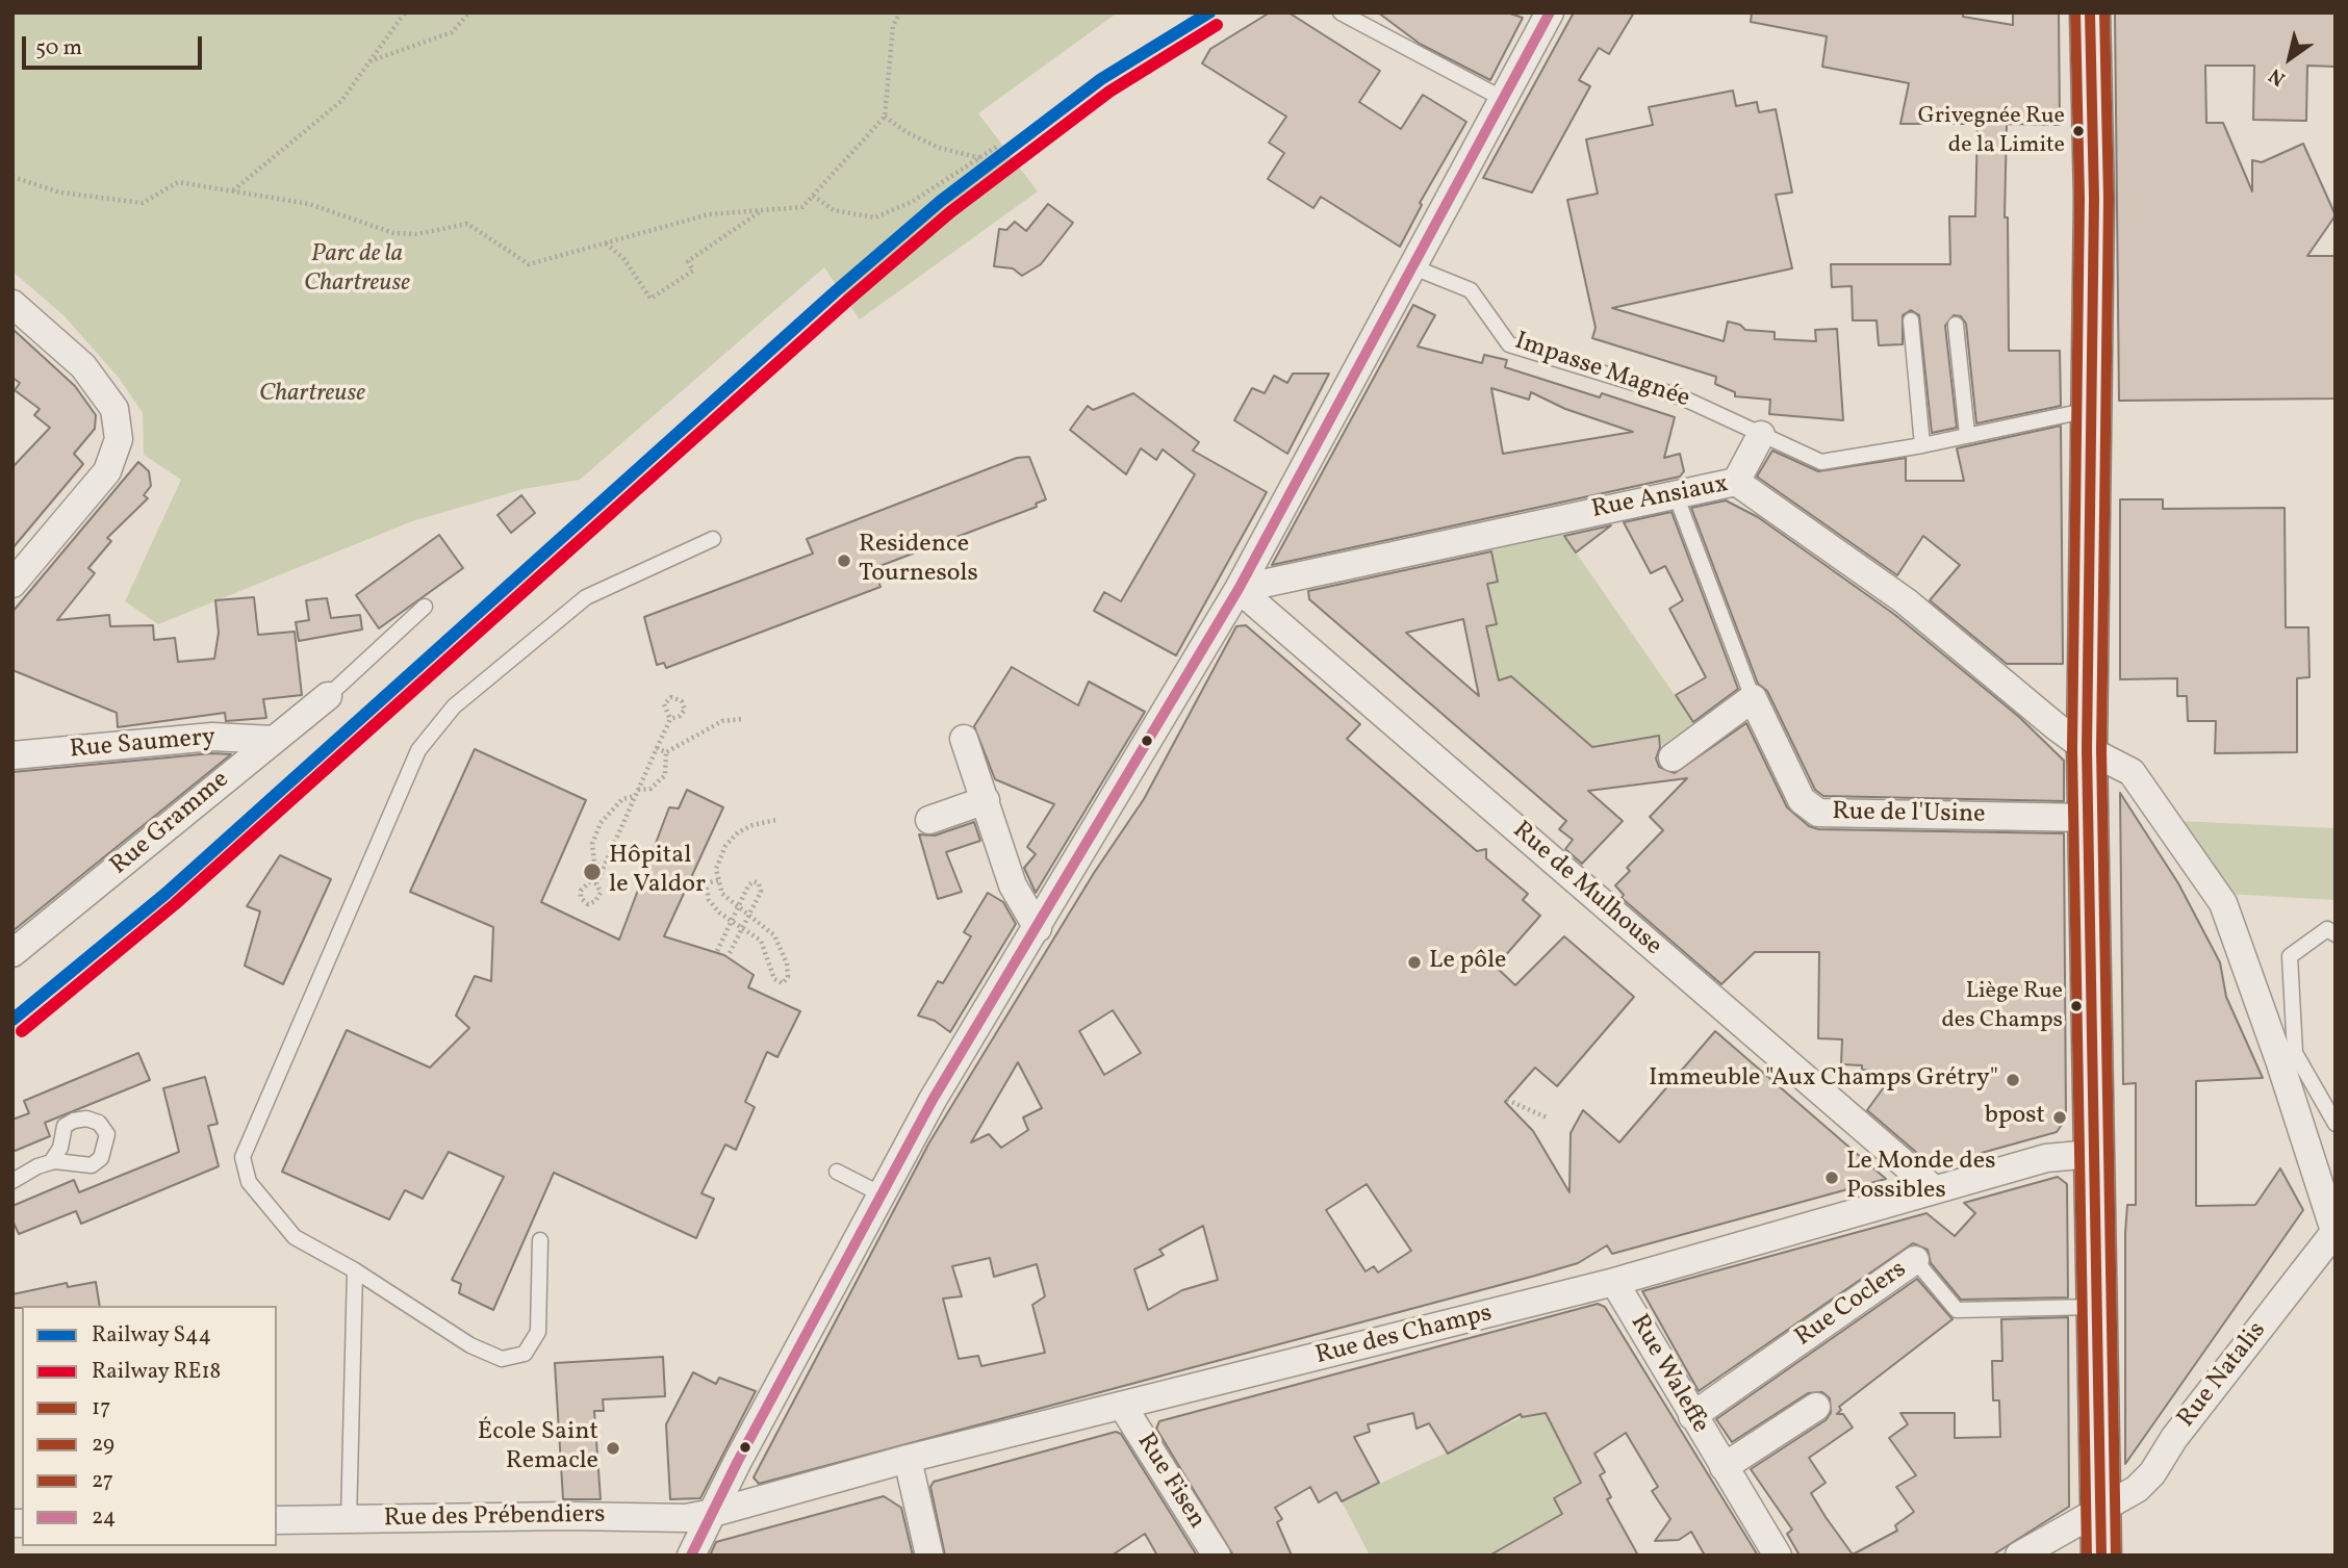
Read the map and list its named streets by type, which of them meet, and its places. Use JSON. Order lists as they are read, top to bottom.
{
  "streets": {
    "street": [
      "Rue Ansiaux",
      "Rue Saumery",
      "Rue de l'Usine",
      "Rue Gramme",
      "Rue de Mulhouse",
      "Rue Coclers",
      "Rue des Champs",
      "Rue Waleffe",
      "Rue Natalis",
      "Rue Fisen",
      "Rue des Prébendiers"
    ],
    "lane": ["Impasse Magnée"]
  },
  "crossings": [
    ["Rue Ansiaux", "Rue de l'Usine"],
    ["Rue Ansiaux", "Rue de Mulhouse"],
    ["Rue Ansiaux", "Rue Natalis"],
    ["Rue Saumery", "Rue Gramme"],
    ["Rue de Mulhouse", "Rue des Champs"],
    ["Rue Coclers", "Rue Waleffe"],
    ["Rue des Champs", "Rue Waleffe"],
    ["Rue des Champs", "Rue Fisen"],
    ["Rue des Champs", "Rue des Prébendiers"]
  ],
  "parks": ["Parc de la Chartreuse", "Chartreuse"],
  "places": [
    "Grivegnée Rue de la Limite",
    "Residence Tournesols",
    "Hôpital le Valdor",
    "Le pôle",
    "Liège Rue des Champs",
    "Immeuble \"Aux Champs Grétry\"",
    "bpost",
    "Le Monde des Possibles",
    "École Saint Remacle"
  ],
  "lines": [
    "rail line S44",
    "transit line 17",
    "transit line 29",
    "transit line 27",
    "transit line 24",
    "rail line RE18"
  ],
  "legend": [
    "Railway S44",
    "Railway RE18",
    "17",
    "29",
    "27",
    "24"
  ],
  "scale_bar": "50 m",
  "north": "bottom left"
}
